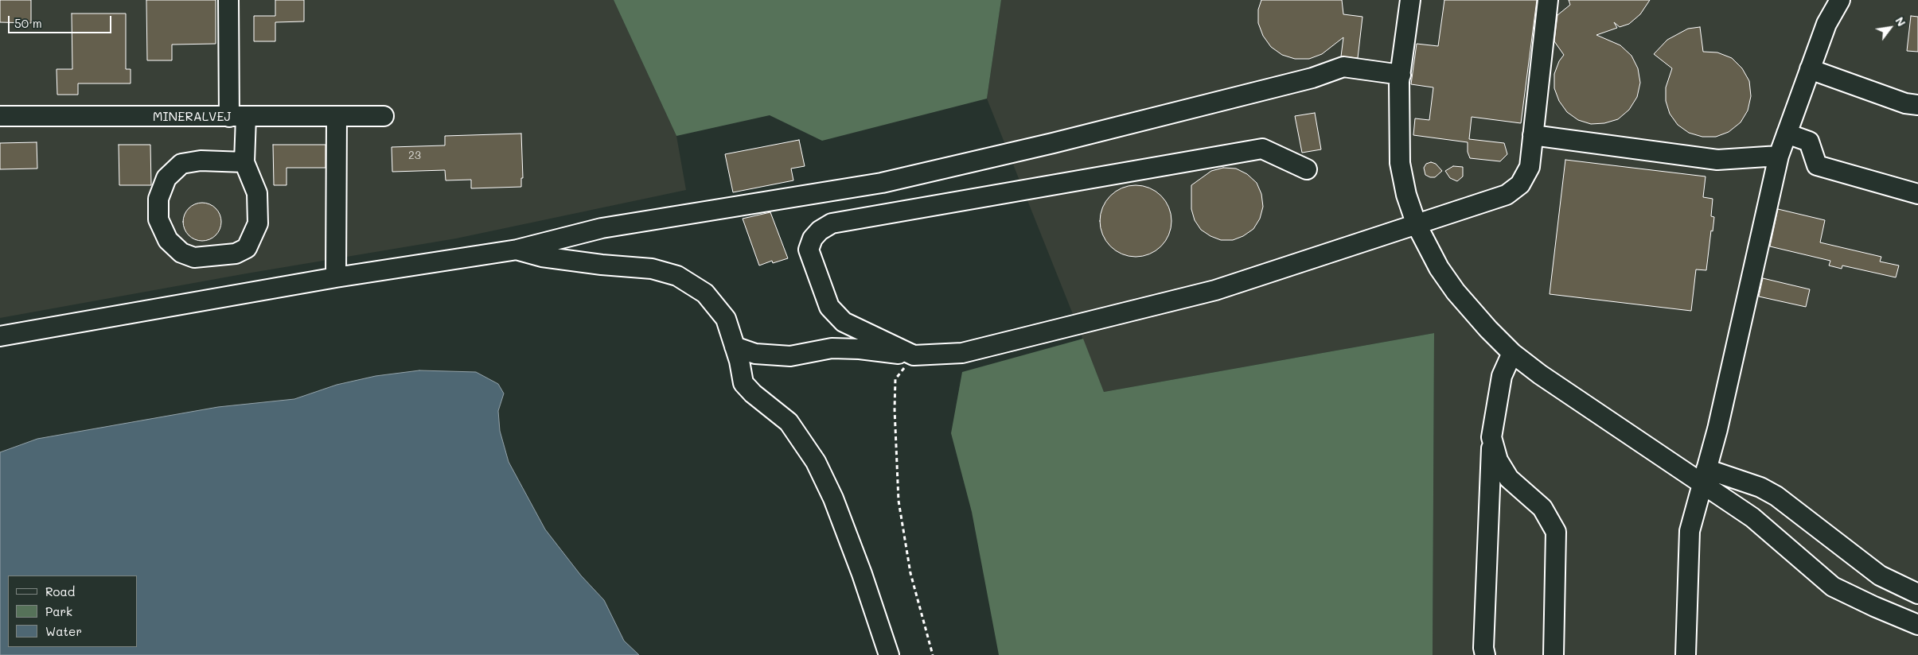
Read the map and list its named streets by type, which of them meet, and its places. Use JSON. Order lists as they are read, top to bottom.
{
  "streets": {
    "street": ["MINERALVEJ"]
  },
  "house_numbers": ["23"],
  "legend": ["Road", "Park", "Water"],
  "scale_bar": "50 m",
  "north": "top right"
}
